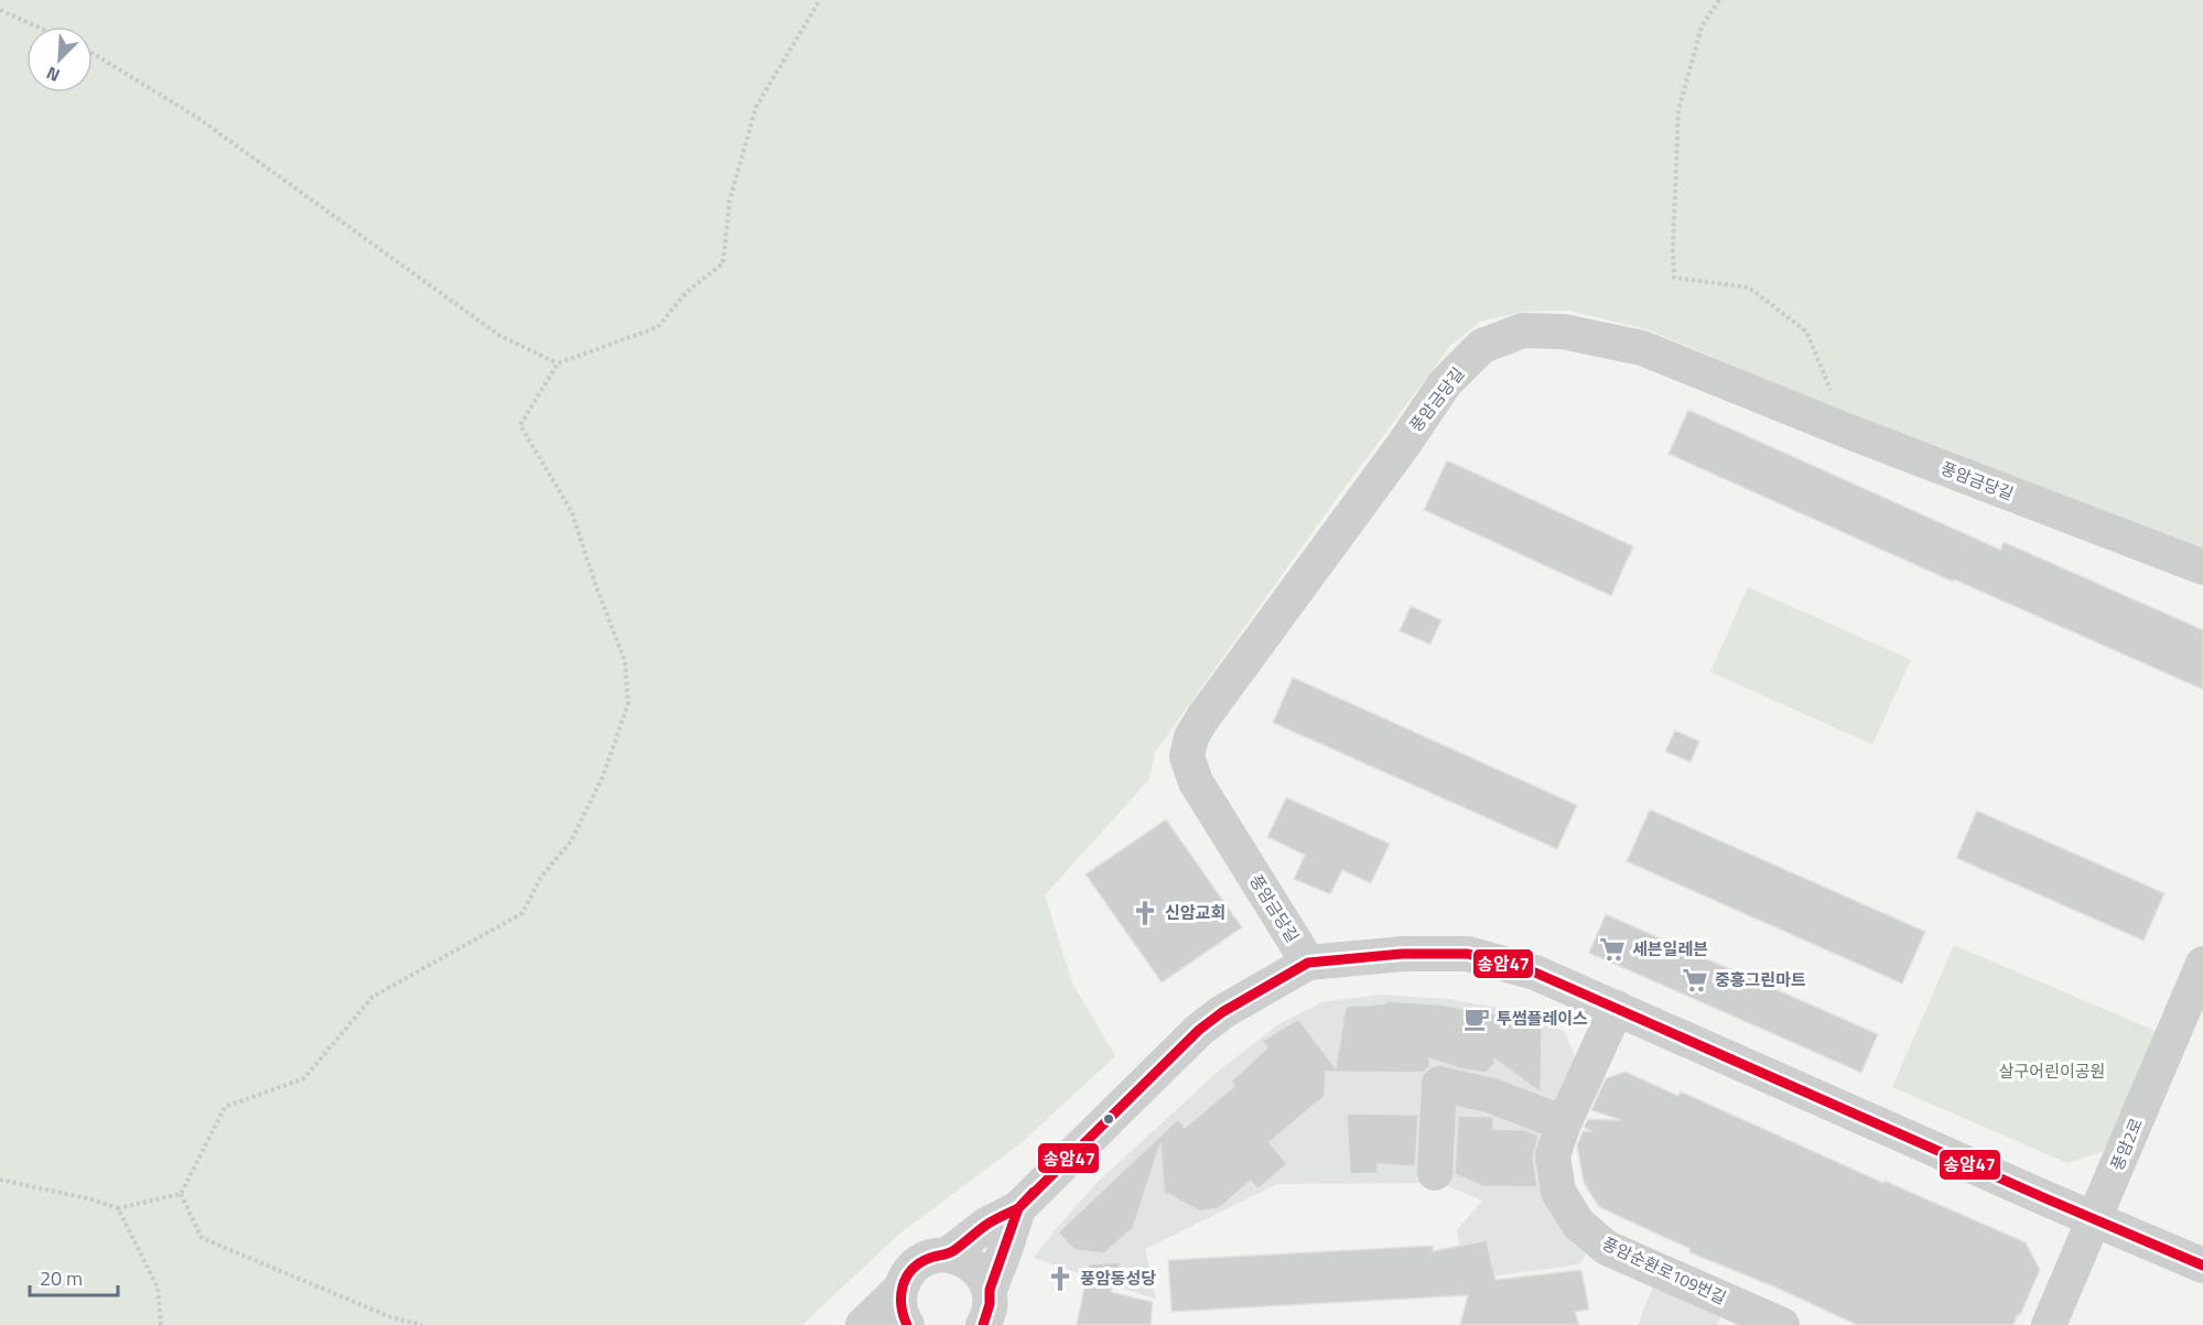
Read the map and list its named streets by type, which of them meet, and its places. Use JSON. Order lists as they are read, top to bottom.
{
  "streets": {
    "street": ["풍암금당길", "풍암2로", "풍암순환로109번길"]
  },
  "parks": ["살구어린이공원"],
  "places": {
    "church": ["신암교회", "풍암동성당"],
    "supermarket": ["세븐일레븐", "중흥그린마트"],
    "cafe": ["투썸플레이스"]
  },
  "lines": ["transit line 송암47"],
  "scale_bar": "20 m",
  "north": "bottom left"
}
